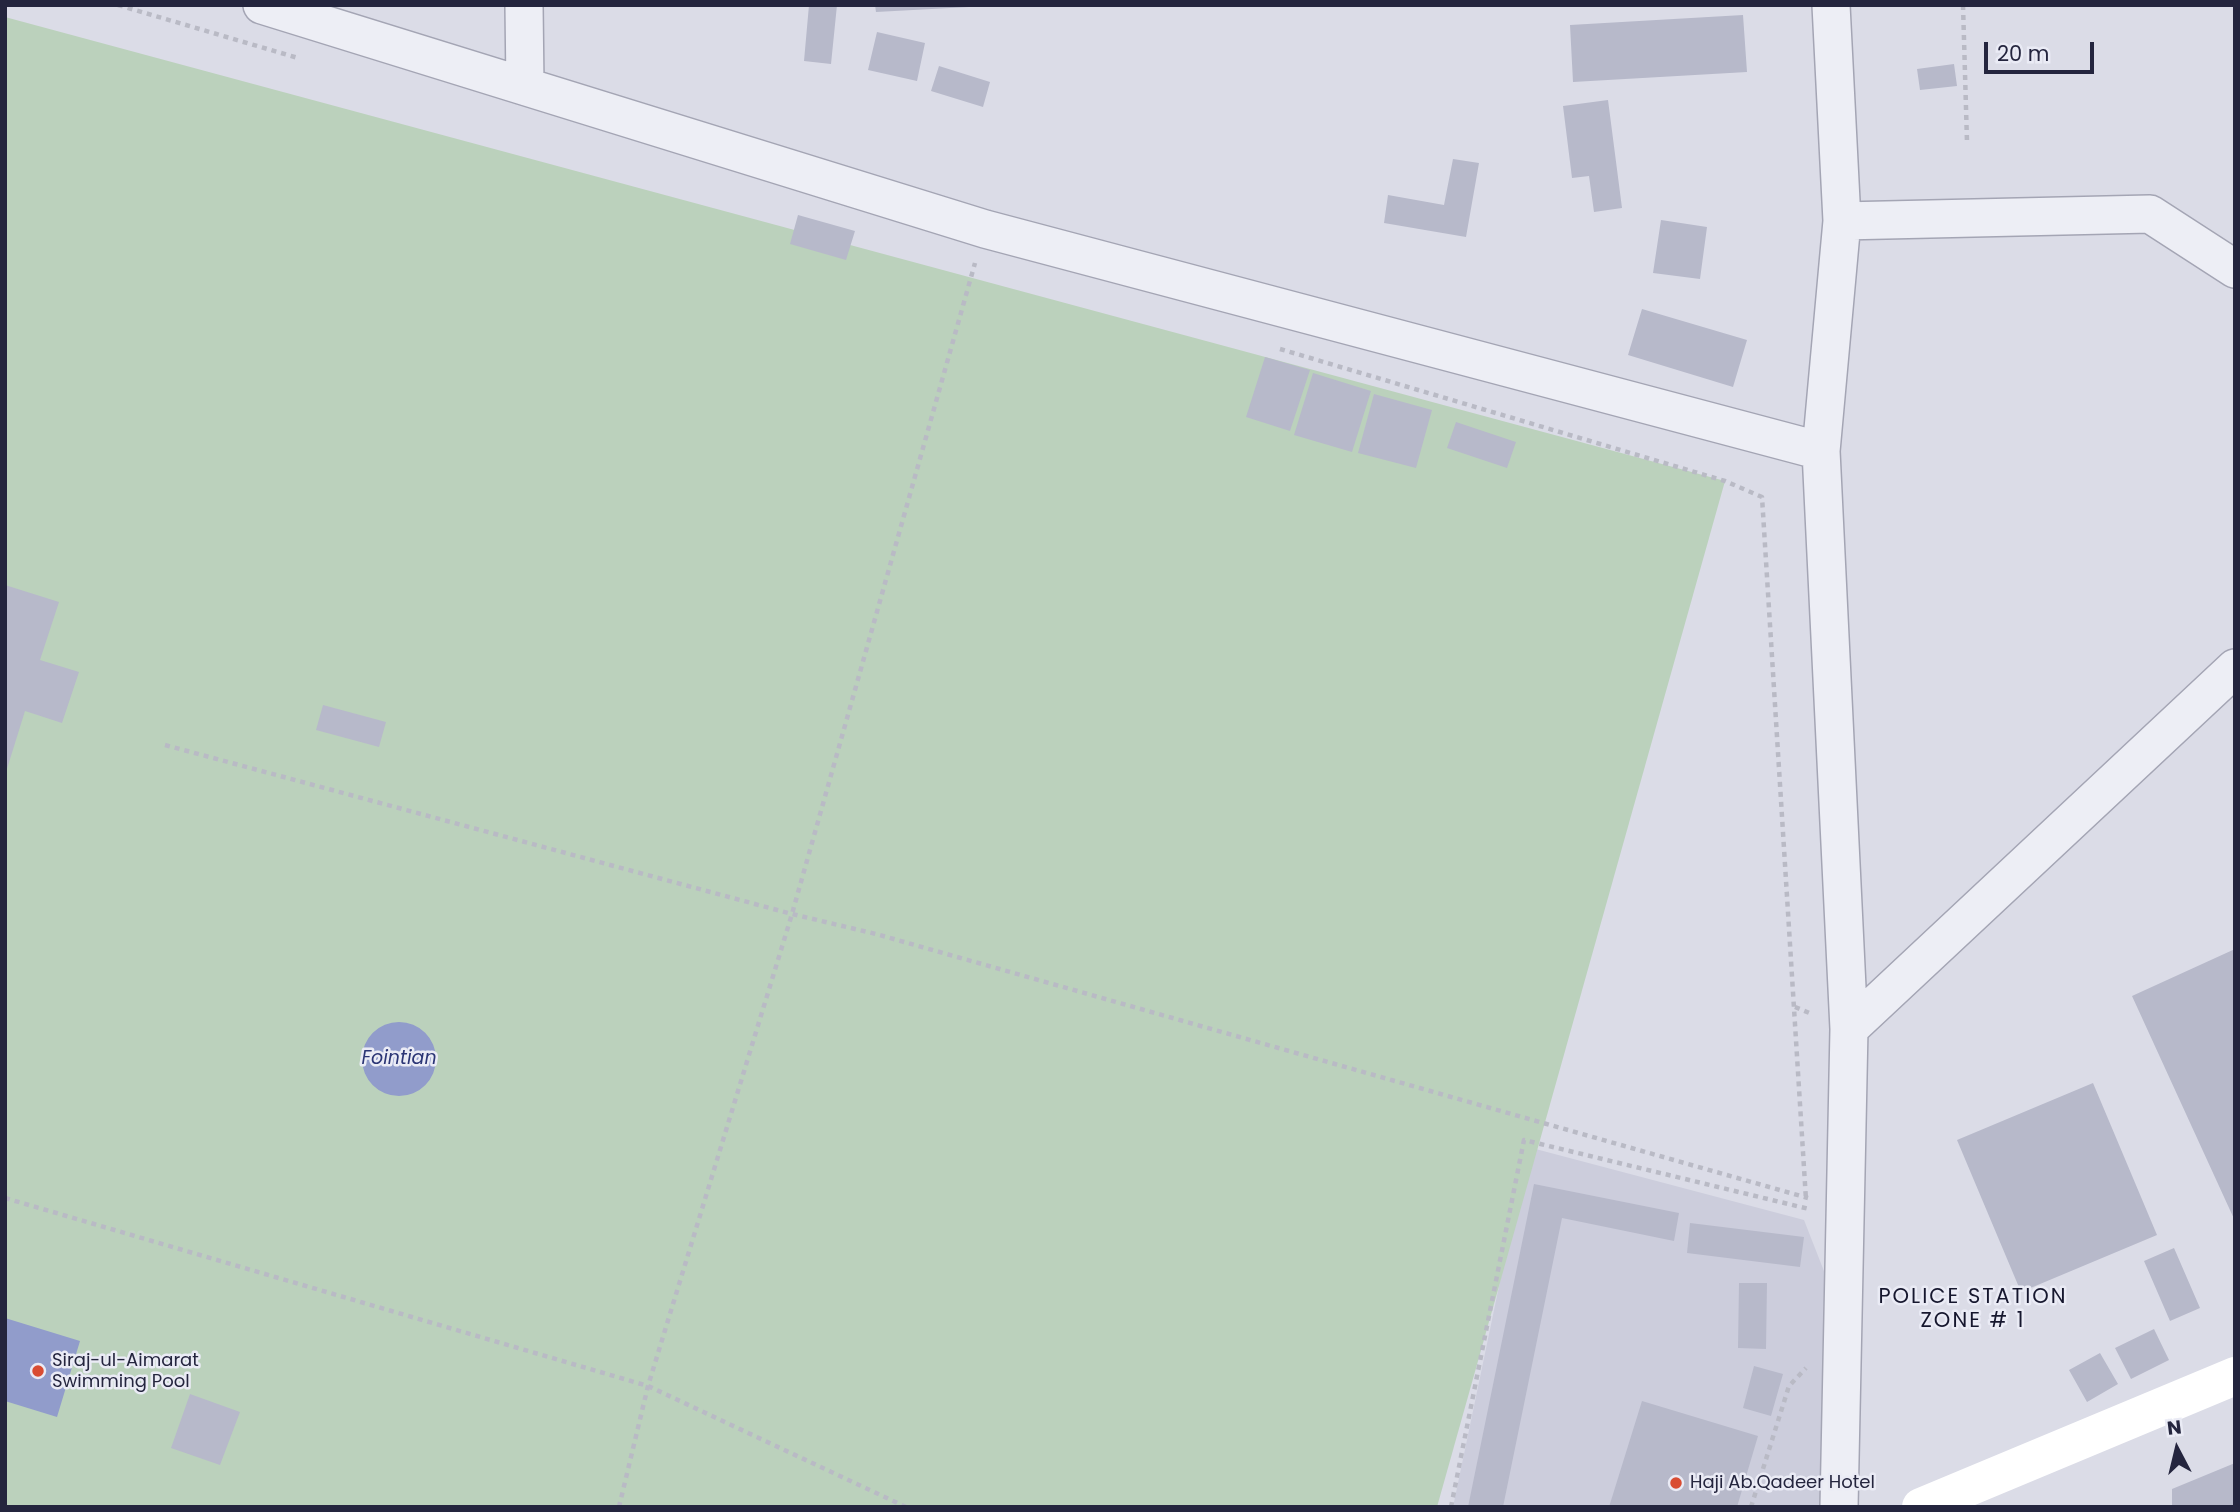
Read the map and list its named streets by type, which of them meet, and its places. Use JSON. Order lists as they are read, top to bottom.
{
  "districts": ["POLICE STATION ZONE # 1"],
  "water": ["Fointian"],
  "places": ["Siraj-ul-Aimarat Swimming Pool", "Haji Ab.Qadeer Hotel"],
  "scale_bar": "20 m",
  "north": "top"
}
